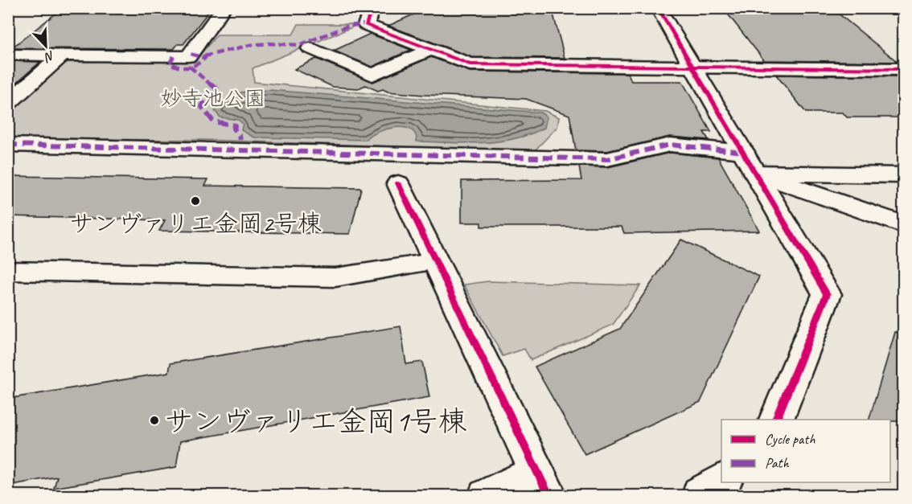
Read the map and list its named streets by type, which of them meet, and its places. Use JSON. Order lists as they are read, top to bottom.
{
  "parks": ["妙寺池公園"],
  "places": ["サンヴァリエ金岡2号棟", "サンヴァリエ金岡1号棟"],
  "legend": ["Cycle path", "Path"],
  "north": "bottom right"
}
